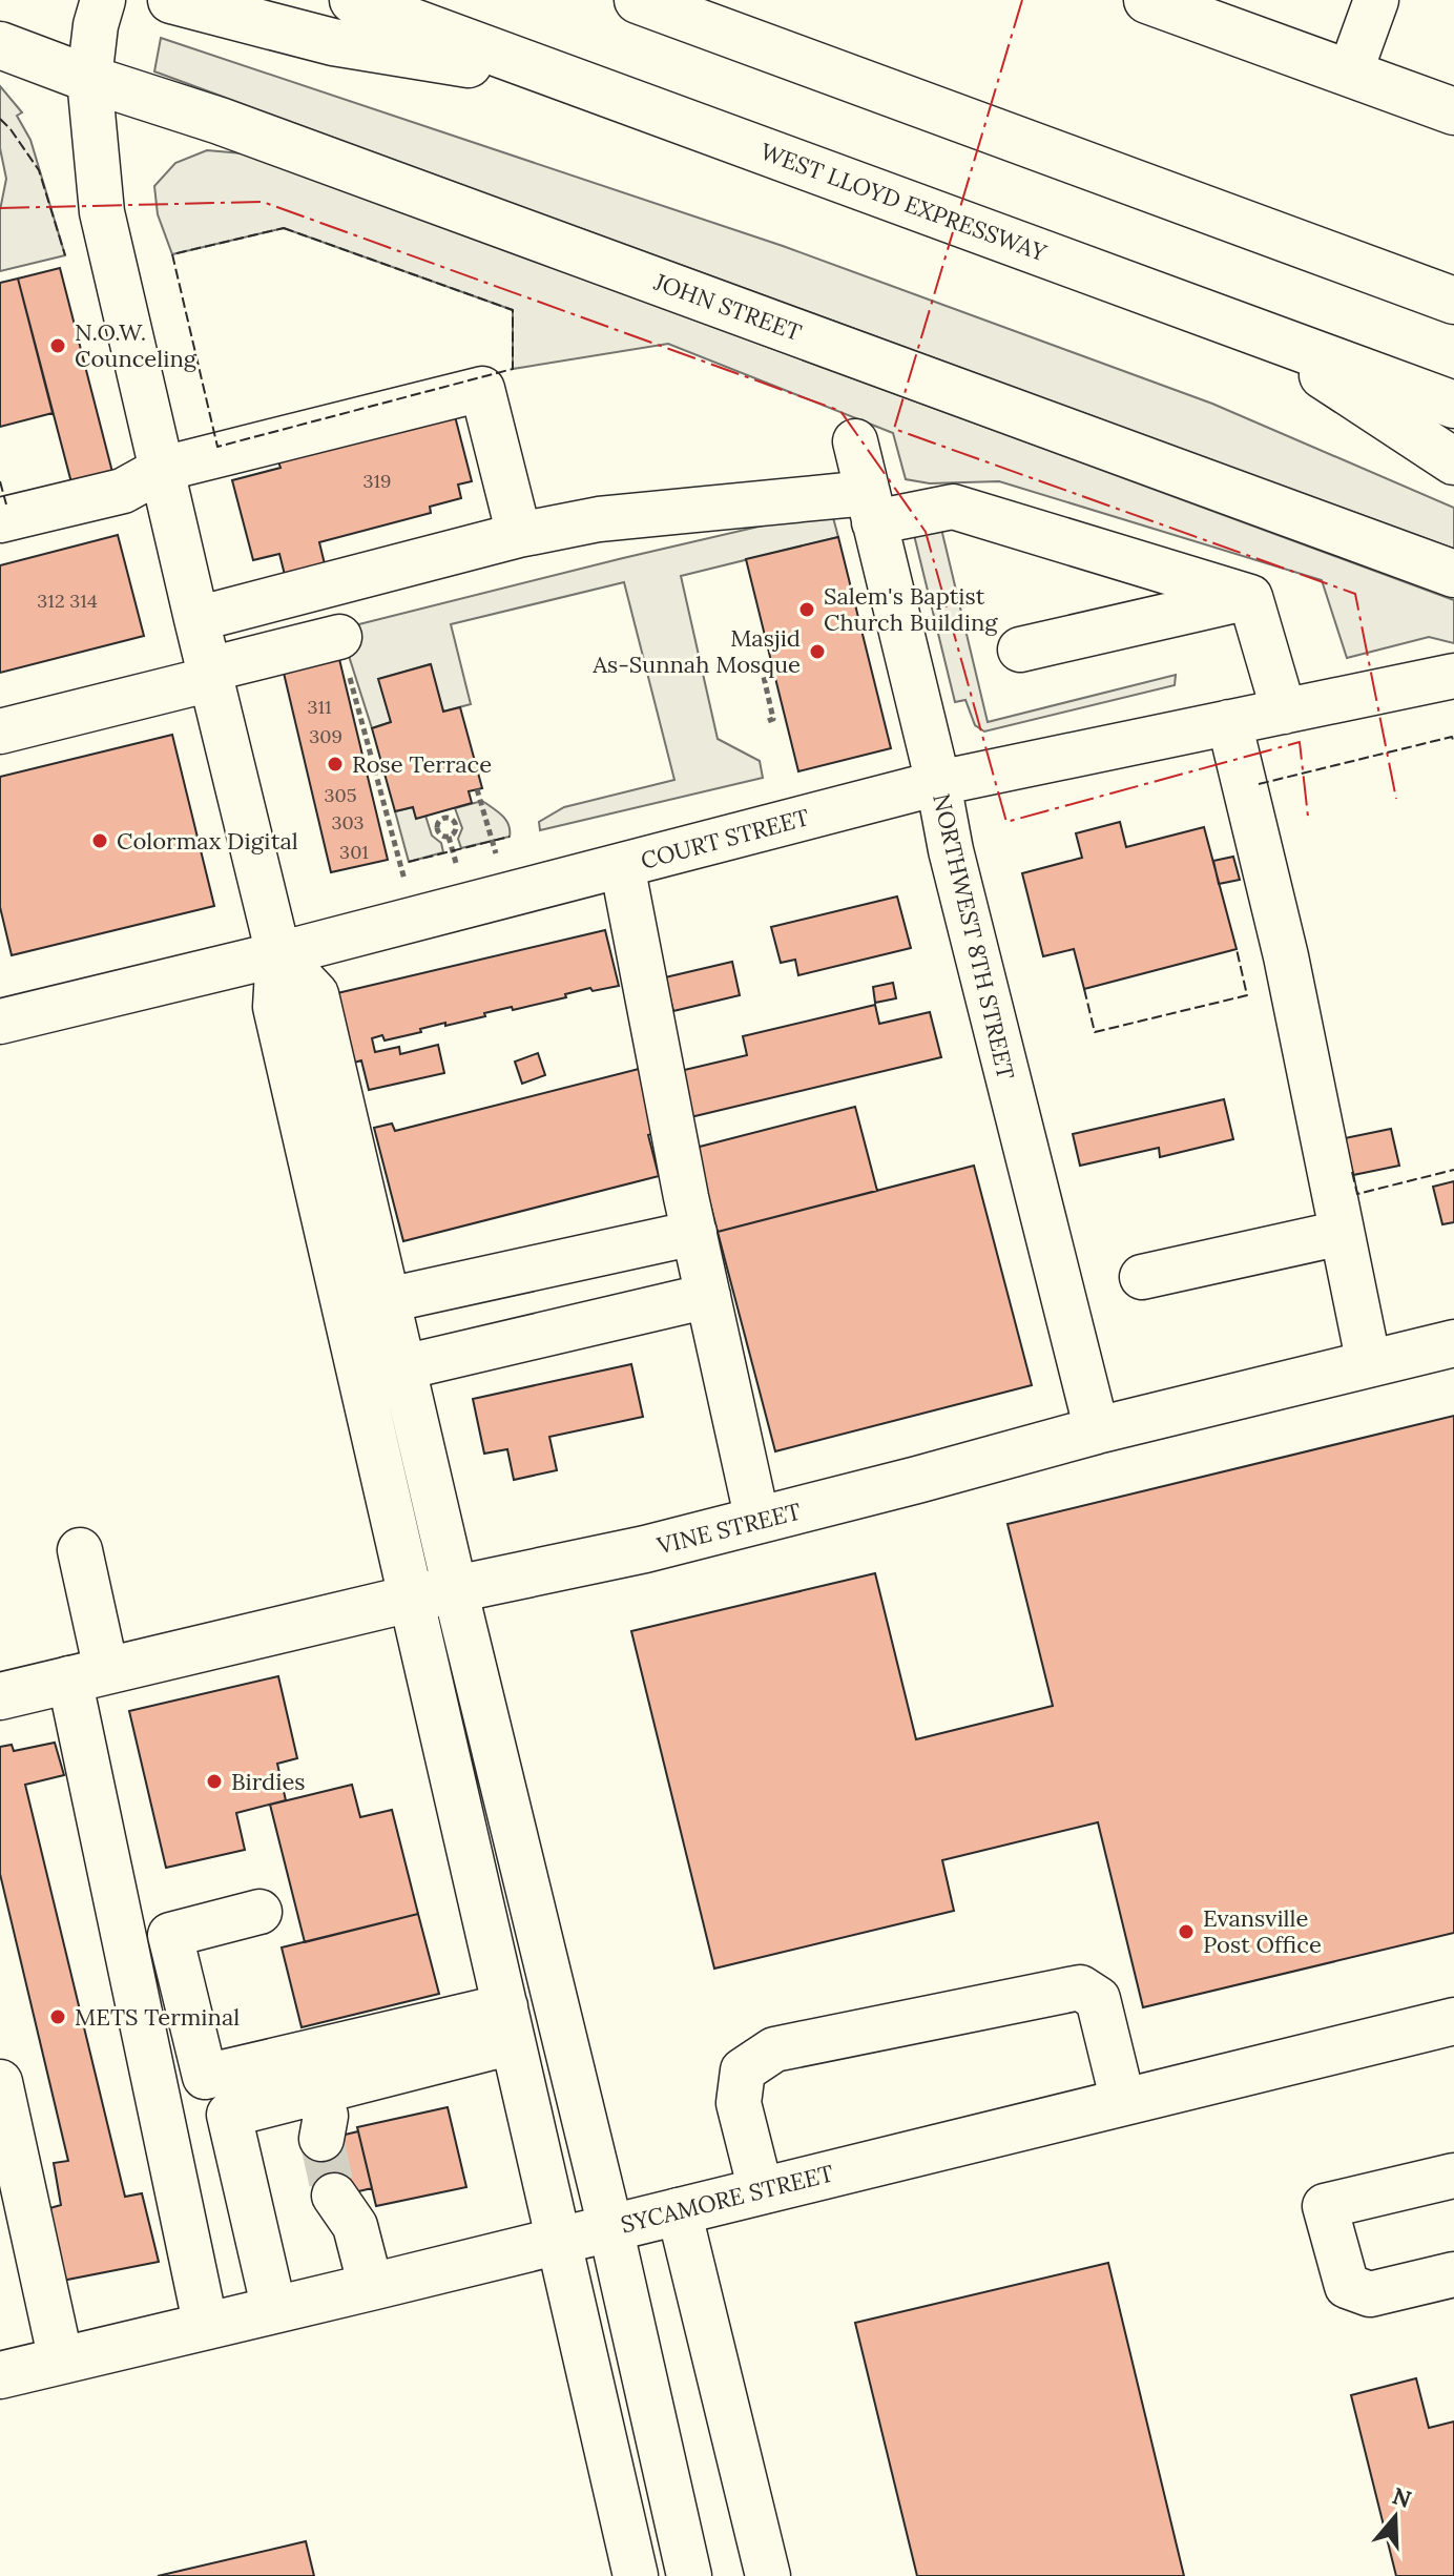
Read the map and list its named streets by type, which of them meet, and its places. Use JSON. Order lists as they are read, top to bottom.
{
  "streets": {
    "main road": [
      "WEST LLOYD EXPRESSWAY",
      "JOHN STREET",
      "VINE STREET",
      "SYCAMORE STREET"
    ],
    "street": ["COURT STREET", "NORTHWEST 8TH STREET"]
  },
  "crossings": [
    ["COURT STREET", "NORTHWEST 8TH STREET"],
    ["NORTHWEST 8TH STREET", "VINE STREET"]
  ],
  "places": [
    "N.O.W. Counceling",
    "Salem's Baptist Church Building",
    "Masjid As-Sunnah Mosque",
    "Rose Terrace",
    "Colormax Digital",
    "Birdies",
    "Evansville Post Office",
    "METS Terminal"
  ],
  "house_numbers": [
    "319",
    "312 314",
    "311",
    "309",
    "305",
    "303",
    "301"
  ],
  "north": "top"
}
